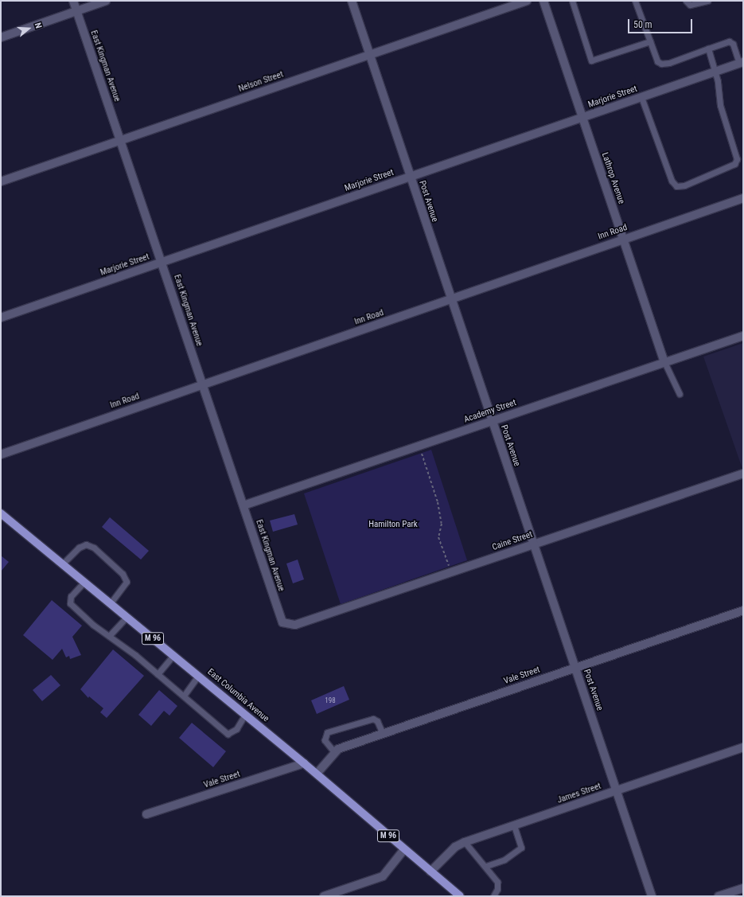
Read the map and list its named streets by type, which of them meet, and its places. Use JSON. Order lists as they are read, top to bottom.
{
  "streets": {
    "main road": ["M 96", "East Columbia Avenue"],
    "street": [
      "East Kingman Avenue",
      "Nelson Street",
      "Marjorie Street",
      "Lathrop Avenue",
      "Post Avenue",
      "Inn Road",
      "Academy Street",
      "Caine Street",
      "Vale Street",
      "James Street"
    ]
  },
  "crossings": [
    ["East Kingman Avenue", "Nelson Street"],
    ["East Kingman Avenue", "Marjorie Street"],
    ["East Kingman Avenue", "Inn Road"],
    ["East Kingman Avenue", "Academy Street"],
    ["East Kingman Avenue", "Caine Street"],
    ["Nelson Street", "Post Avenue"],
    ["Marjorie Street", "Lathrop Avenue"],
    ["Marjorie Street", "Post Avenue"],
    ["Lathrop Avenue", "Inn Road"],
    ["Lathrop Avenue", "Academy Street"],
    ["Post Avenue", "Inn Road"],
    ["Post Avenue", "Academy Street"],
    ["Post Avenue", "Caine Street"],
    ["Post Avenue", "Vale Street"],
    ["Post Avenue", "James Street"],
    ["Vale Street", "East Columbia Avenue"],
    ["East Columbia Avenue", "James Street"]
  ],
  "parks": ["Hamilton Park"],
  "house_numbers": ["198"],
  "scale_bar": "50 m",
  "north": "right"
}
